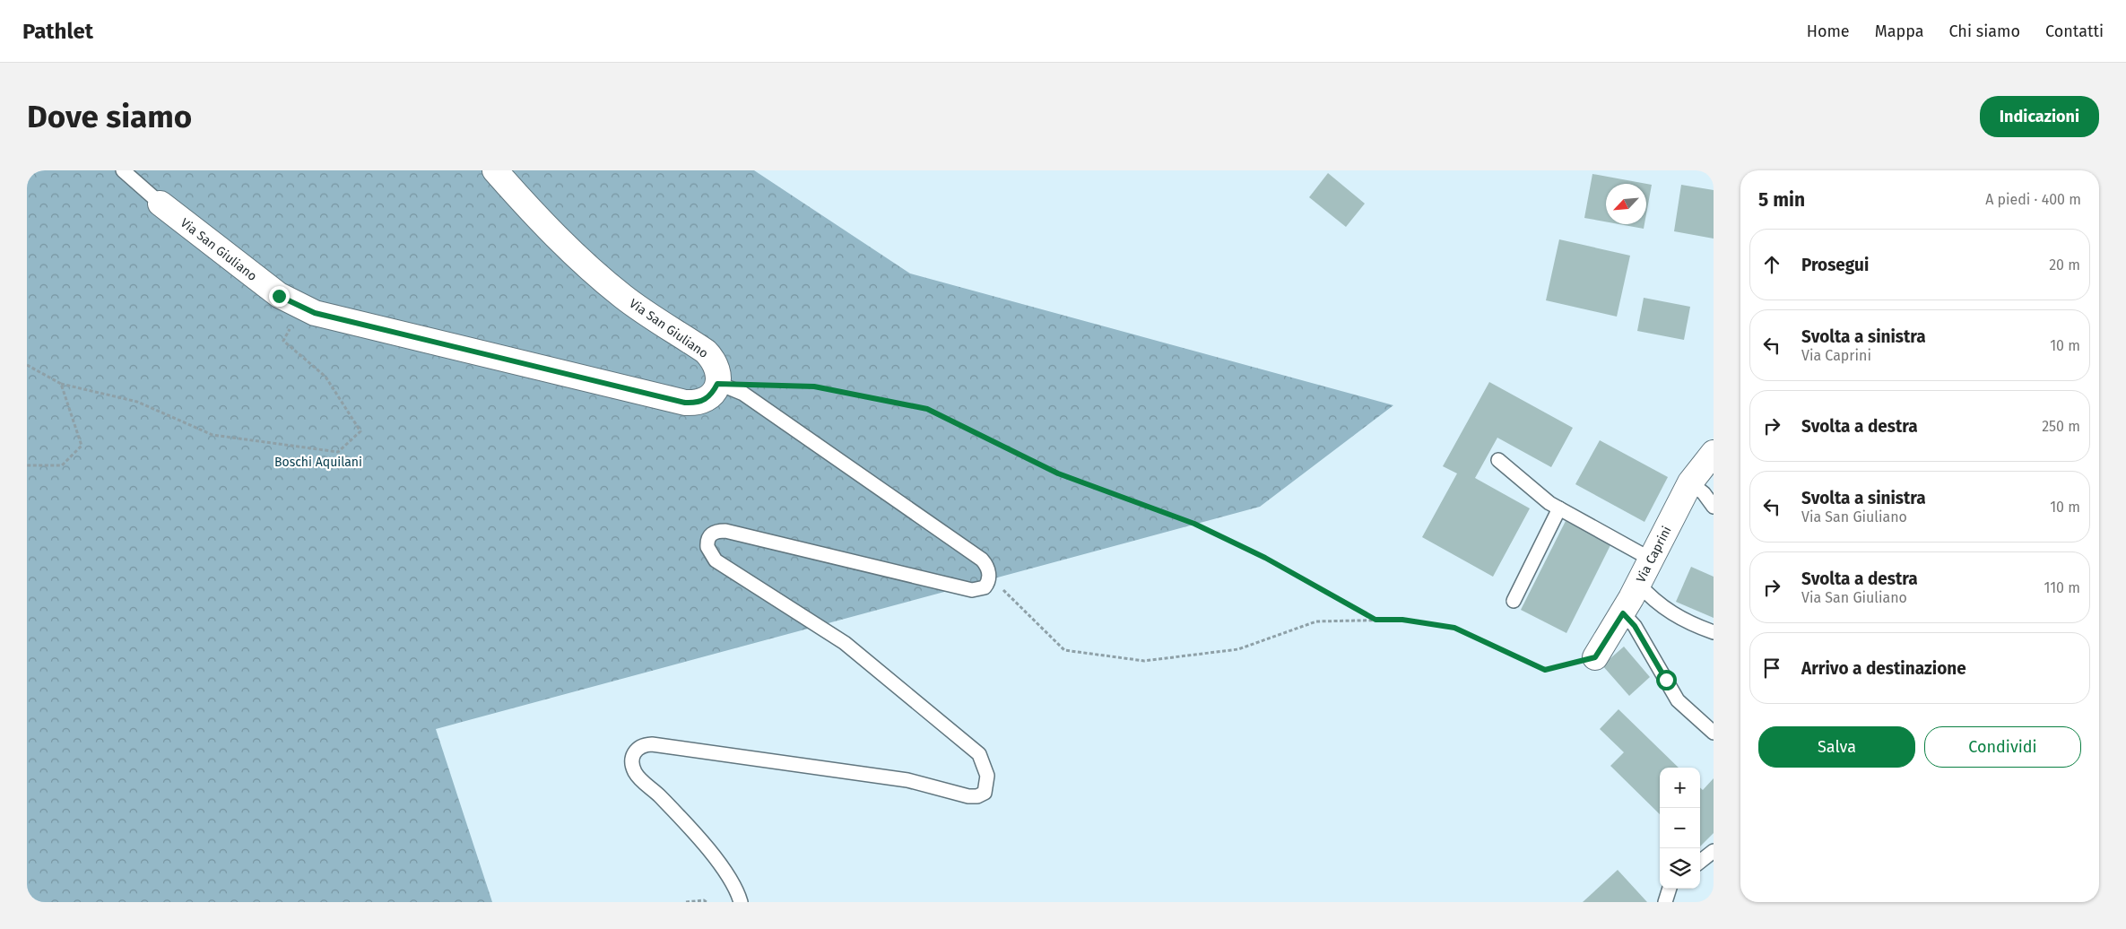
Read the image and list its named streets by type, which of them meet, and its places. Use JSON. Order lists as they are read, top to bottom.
{
  "streets": {
    "street": ["Via San Giuliano", "Via Caprini"]
  },
  "parks": ["Boschi Aquilani"],
  "north": "bottom left",
  "page": {
    "header": "Pathlet",
    "nav": [
      "Home",
      "Mappa",
      "Chi siamo",
      "Contatti"
    ],
    "buttons": [
      "Indicazioni",
      ["Salva", "Condividi"]
    ],
    "title": "Dove siamo",
    "heading": ["5 min", "A piedi · 400 m"],
    "list": [
      ["Prosegui", "20 m"],
      ["Svolta a sinistra", "Via Caprini", "10 m"],
      ["Svolta a destra", "250 m"],
      ["Svolta a sinistra", "Via San Giuliano", "10 m"],
      ["Svolta a destra", "Via San Giuliano", "110 m"],
      "Arrivo a destinazione"
    ],
    "map_buttons": ["+", "−"]
  }
}
